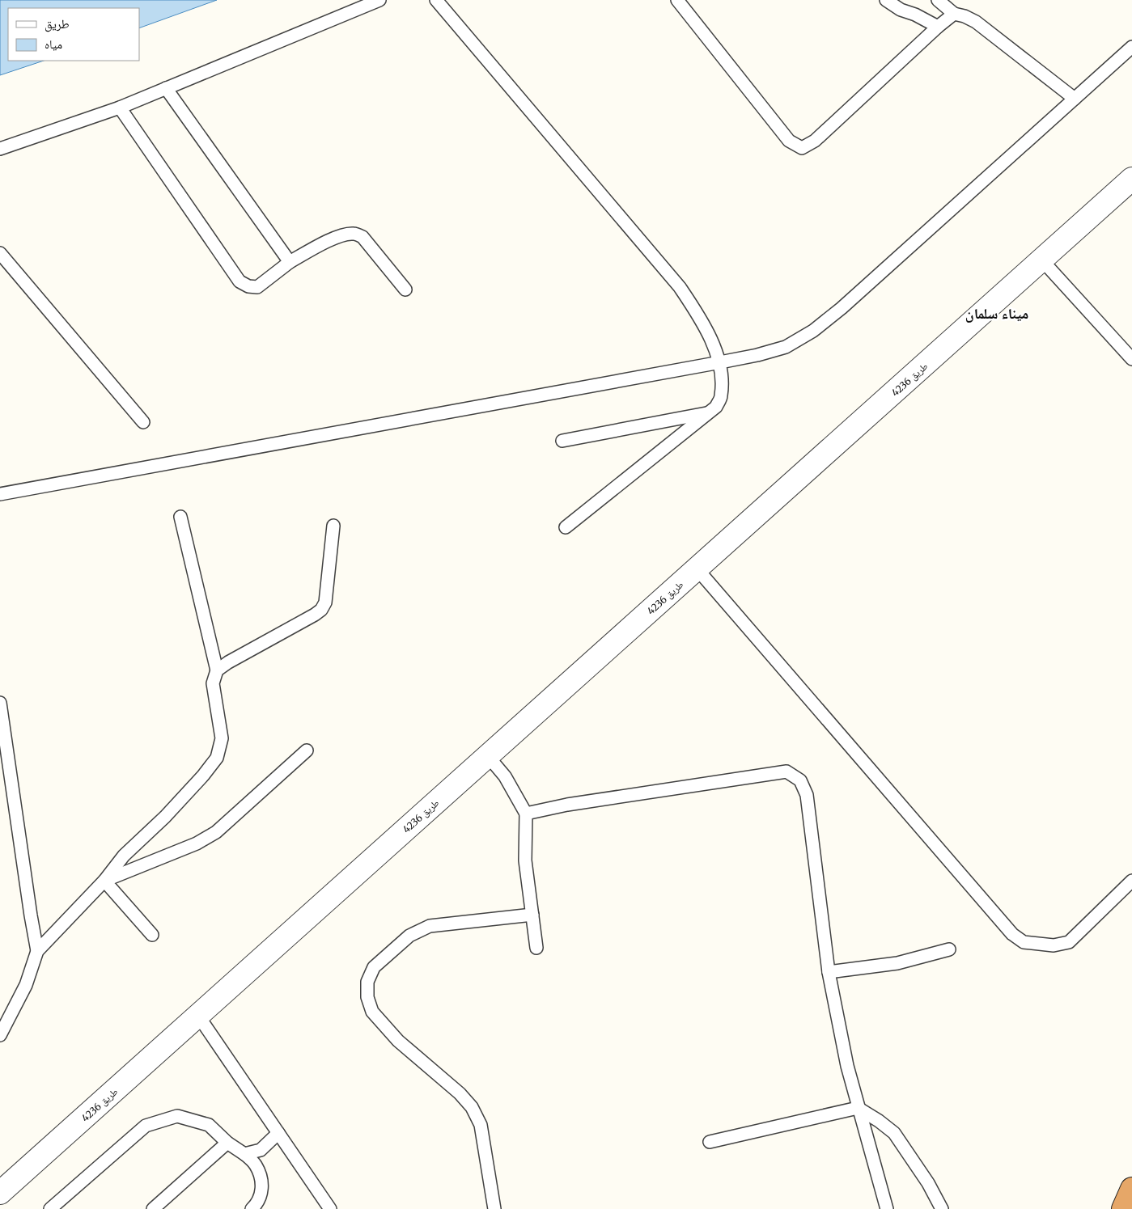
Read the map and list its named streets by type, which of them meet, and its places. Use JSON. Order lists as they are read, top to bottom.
{
  "streets": {
    "street": ["طريق 4236"]
  },
  "districts": ["ميناء سلمان"],
  "legend": ["طريق", "مياه"]
}
